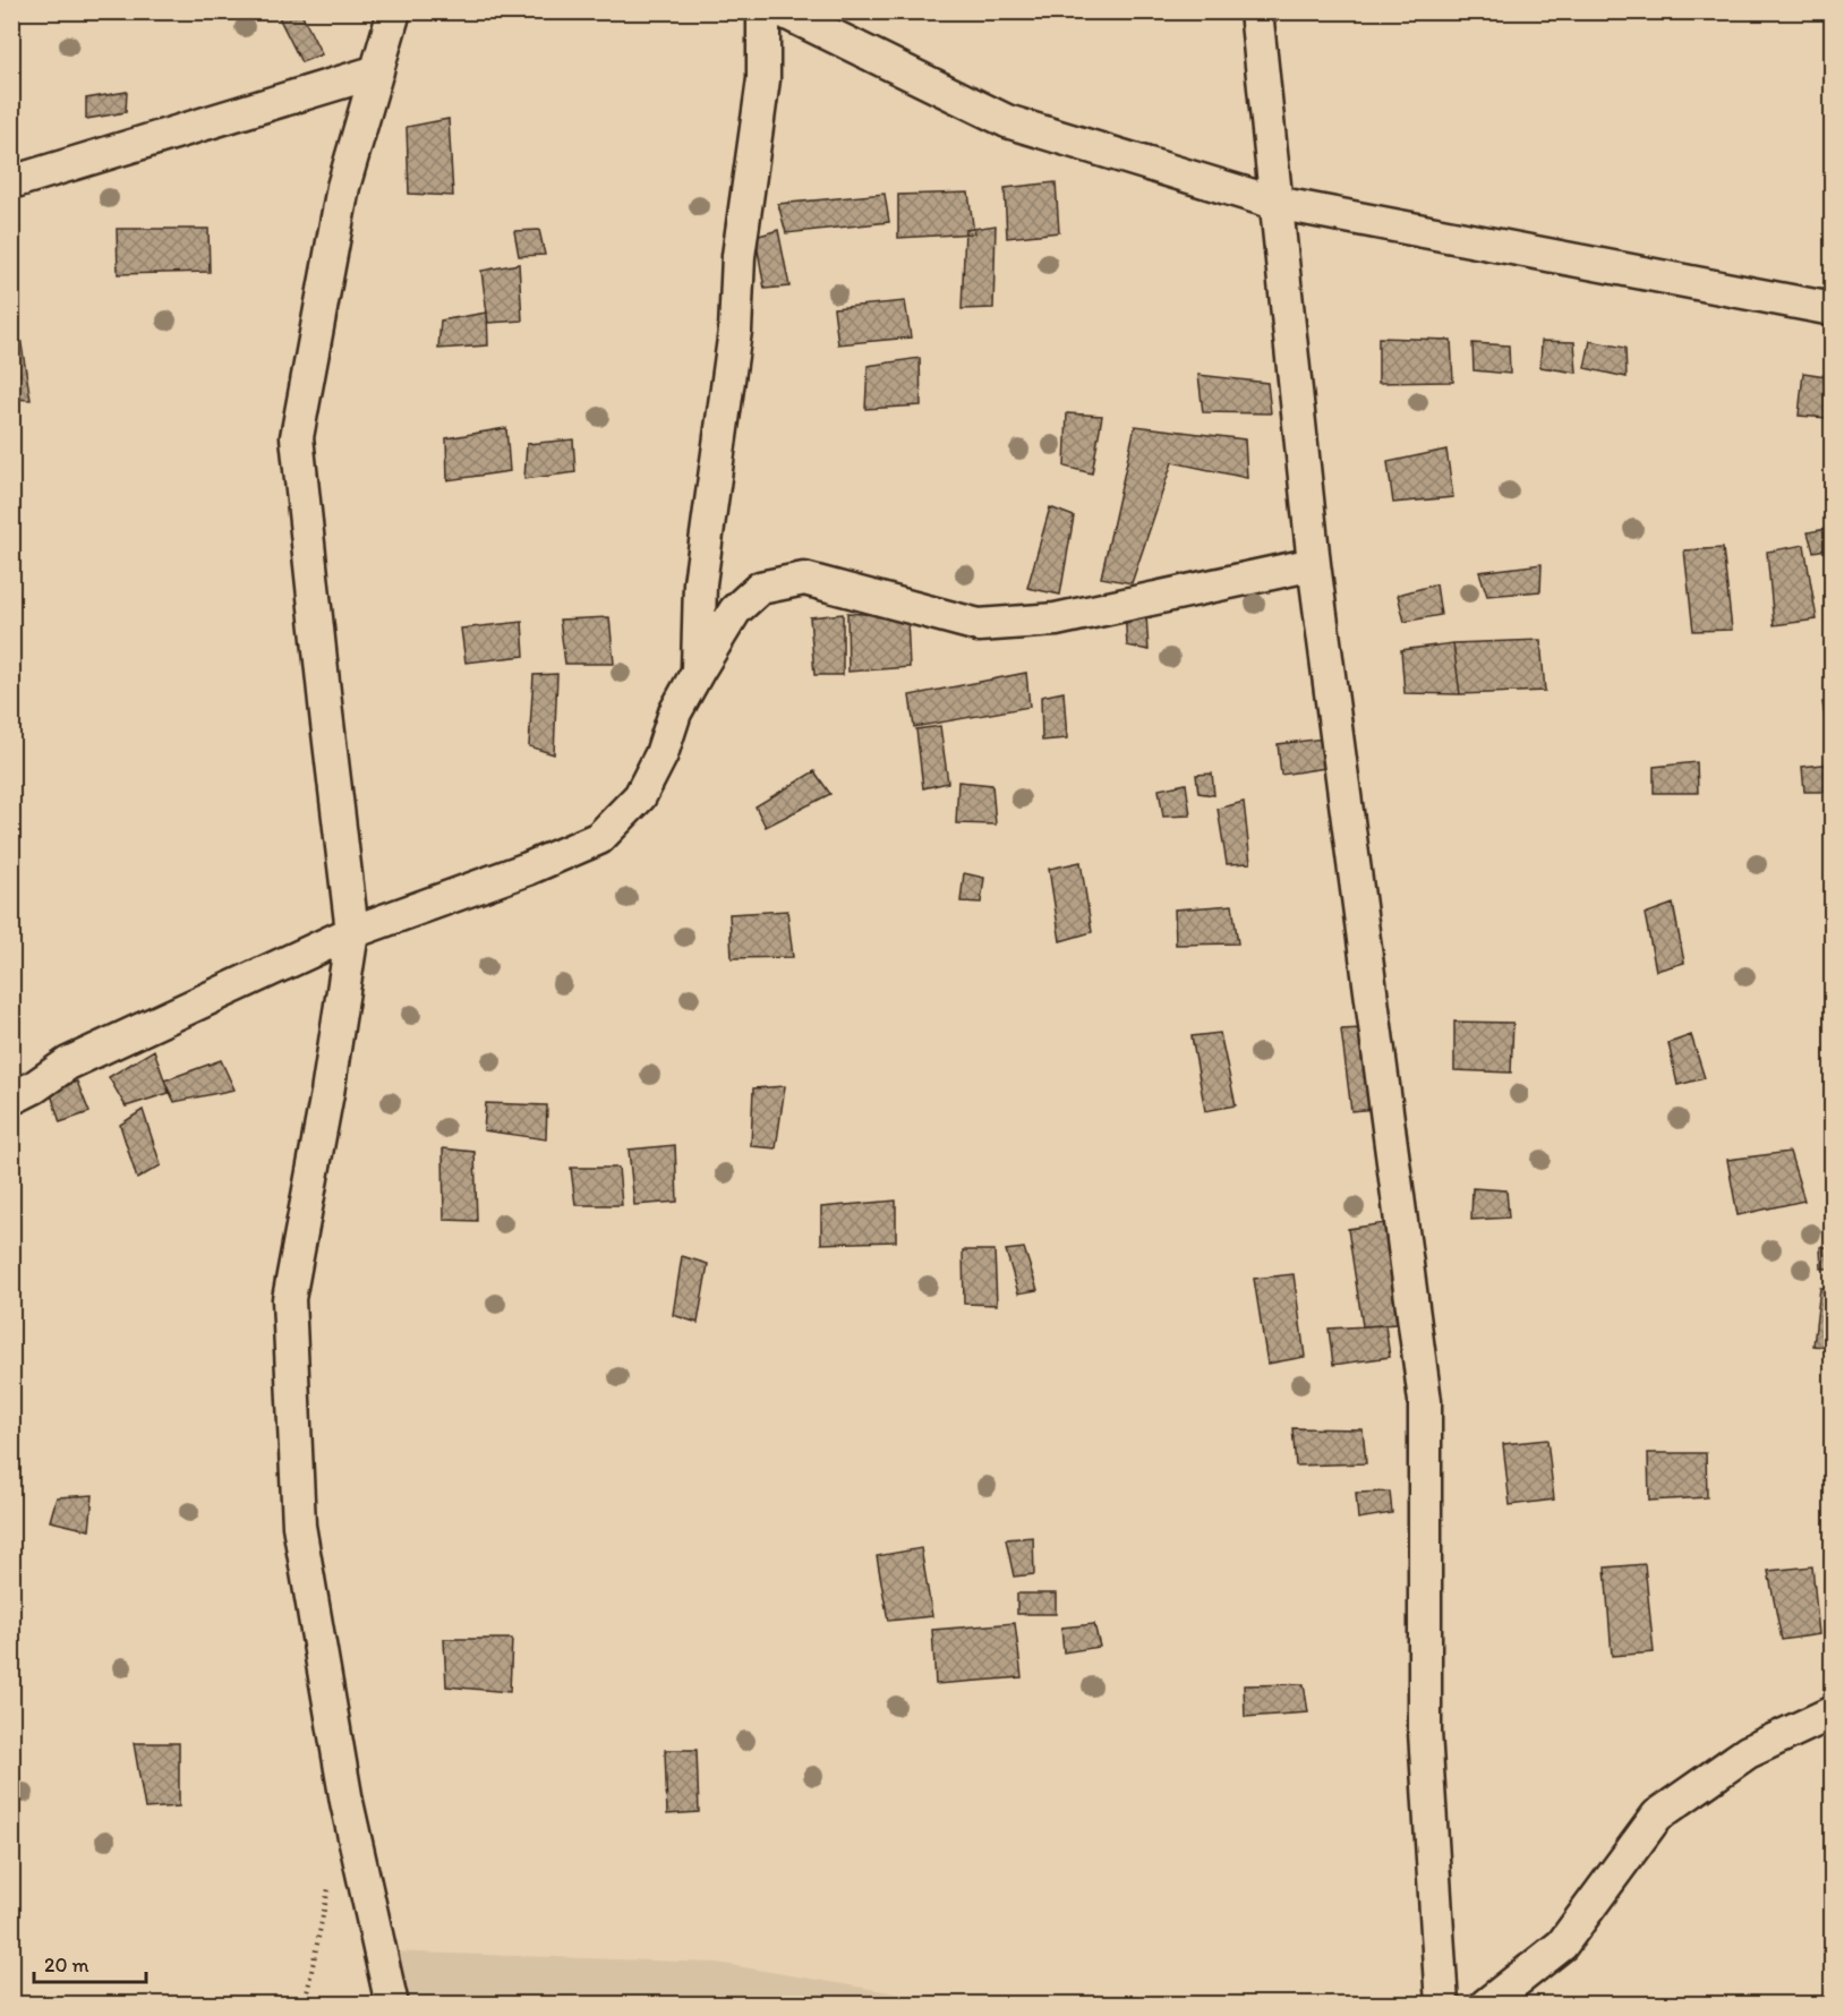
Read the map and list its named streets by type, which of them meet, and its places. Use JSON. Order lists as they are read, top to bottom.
{
  "scale_bar": "20 m"
}
